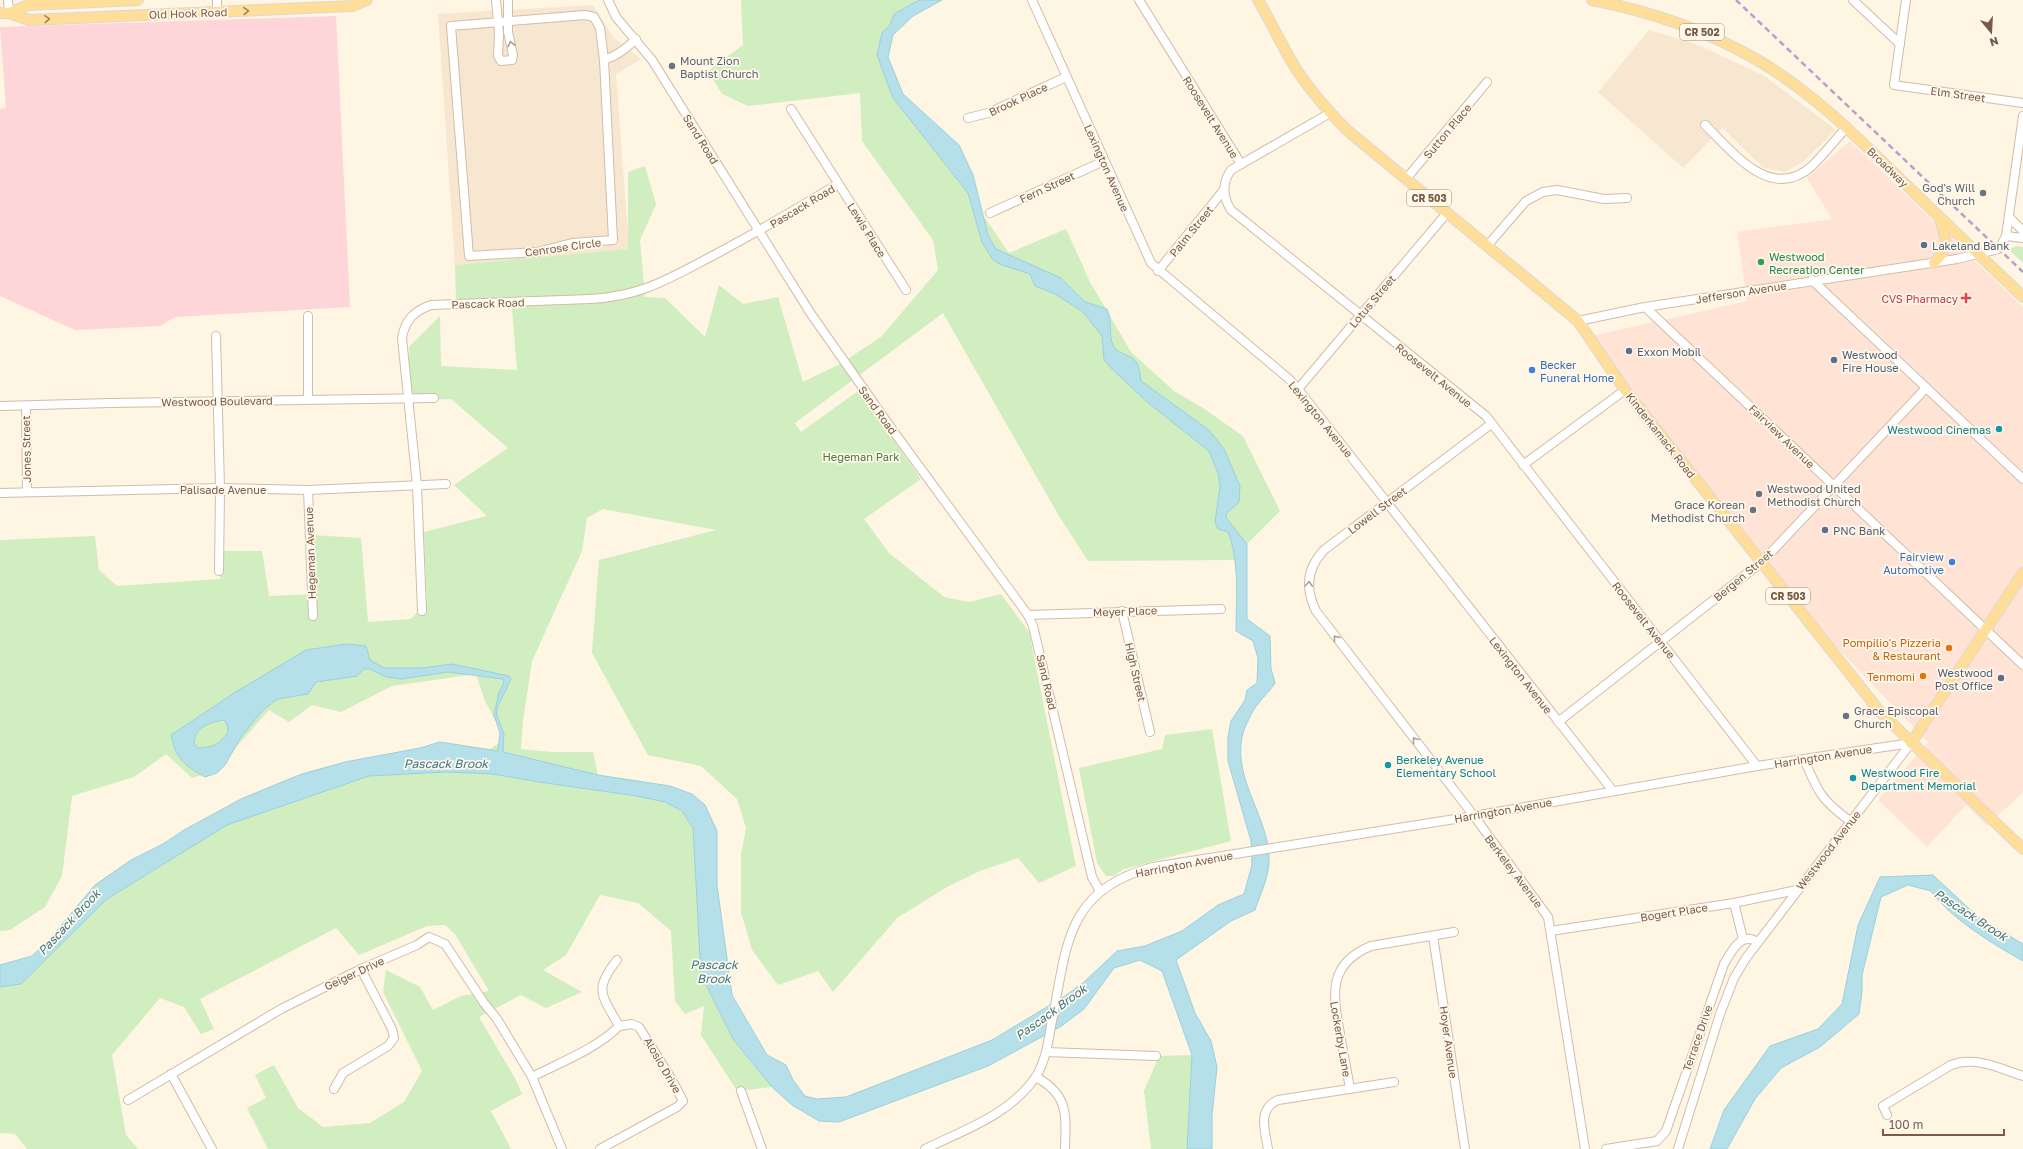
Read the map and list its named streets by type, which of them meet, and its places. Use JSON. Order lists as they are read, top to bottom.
{
  "streets": {
    "main road": [
      "Old Hook Road",
      "CR 502",
      "Broadway",
      "CR 503",
      "Kinderkamack Road",
      "Westwood Avenue"
    ],
    "street": [
      "Elm Street",
      "Brook Place",
      "Roosevelt Avenue",
      "Sutton Place",
      "Sand Road",
      "Lexington Avenue",
      "Fern Street",
      "Pascack Road",
      "Lewis Place",
      "Palm Street",
      "Cenrose Circle",
      "Jefferson Avenue",
      "Lotus Street",
      "Westwood Boulevard",
      "Fairview Avenue",
      "Jones Street",
      "Palisade Avenue",
      "Lowell Street",
      "Hegeman Avenue",
      "Bergen Street",
      "Meyer Place",
      "High Street",
      "Harrington Avenue",
      "Berkeley Avenue",
      "Bogert Place",
      "Geiger Drive",
      "Terrace Drive",
      "Lockerby Lane",
      "Hoyer Avenue",
      "Alosio Drive"
    ]
  },
  "crossings": [
    ["Brook Place", "Lexington Avenue"],
    ["Roosevelt Avenue", "Palm Street"],
    ["Roosevelt Avenue", "Lotus Street"],
    ["Roosevelt Avenue", "Lowell Street"],
    ["Roosevelt Avenue", "Bergen Street"],
    ["Roosevelt Avenue", "Harrington Avenue"],
    ["Sutton Place", "Kinderkamack Road"],
    ["Sand Road", "Pascack Road"],
    ["Sand Road", "Meyer Place"],
    ["Sand Road", "Harrington Avenue"],
    ["Broadway", "Jefferson Avenue"],
    ["Lexington Avenue", "Fern Street"],
    ["Lexington Avenue", "Palm Street"],
    ["Lexington Avenue", "Lotus Street"],
    ["Lexington Avenue", "Lowell Street"],
    ["Lexington Avenue", "Bergen Street"],
    ["Lexington Avenue", "Harrington Avenue"],
    ["Pascack Road", "Lewis Place"],
    ["Pascack Road", "Westwood Boulevard"],
    ["Pascack Road", "Palisade Avenue"],
    ["Jefferson Avenue", "Kinderkamack Road"],
    ["Jefferson Avenue", "Fairview Avenue"],
    ["Lotus Street", "Kinderkamack Road"],
    ["Westwood Boulevard", "Jones Street"],
    ["Kinderkamack Road", "Bergen Street"],
    ["Kinderkamack Road", "Harrington Avenue"],
    ["Kinderkamack Road", "Westwood Avenue"],
    ["Fairview Avenue", "Bergen Street"],
    ["Fairview Avenue", "Westwood Avenue"],
    ["Jones Street", "Palisade Avenue"],
    ["Palisade Avenue", "Hegeman Avenue"],
    ["Lowell Street", "Berkeley Avenue"],
    ["Meyer Place", "High Street"],
    ["Harrington Avenue", "Westwood Avenue"],
    ["Harrington Avenue", "Berkeley Avenue"],
    ["Westwood Avenue", "Bogert Place"],
    ["Berkeley Avenue", "Bogert Place"],
    ["Lockerby Lane", "Hoyer Avenue"]
  ],
  "one_way": ["Lowell Street", "Berkeley Avenue"],
  "water": ["Pascack Brook"],
  "parks": ["Hegeman Park"],
  "places": {
    "other": [
      "Mount Zion Baptist Church",
      "God's Will Church",
      "Lakeland Bank",
      "Westwood Recreation Center",
      "Exxon Mobil",
      "Westwood Fire House",
      "Becker Funeral Home",
      "Westwood Cinemas",
      "Westwood United Methodist Church",
      "Grace Korean Methodist Church",
      "PNC Bank",
      "Fairview Automotive",
      "Pompilio's Pizzeria & Restaurant",
      "Tenmomi",
      "Westwood Post Office",
      "Grace Episcopal Church",
      "Berkeley Avenue Elementary School",
      "Westwood Fire Department Memorial"
    ],
    "health": ["CVS Pharmacy"]
  },
  "scale_bar": "100 m",
  "north": "bottom"
}
